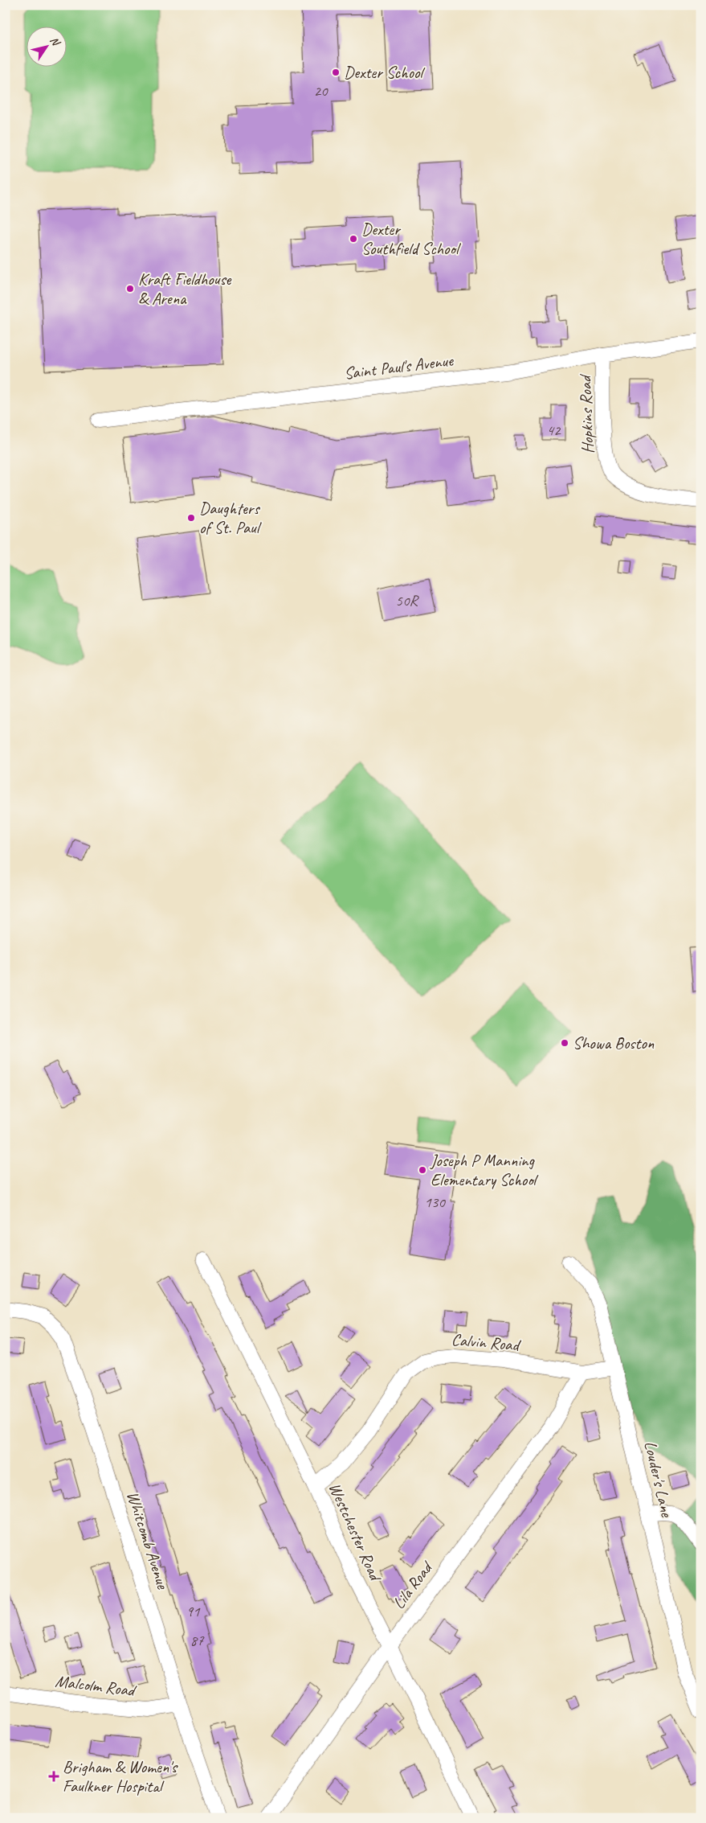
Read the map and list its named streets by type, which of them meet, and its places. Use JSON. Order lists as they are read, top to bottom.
{
  "streets": {
    "street": [
      "Saint Paul's Avenue",
      "Hopkins Road",
      "Calvin Road",
      "Louder's Lane",
      "Westchester Road",
      "Whitcomb Avenue",
      "Lila Road",
      "Malcolm Road"
    ]
  },
  "crossings": [
    ["Saint Paul's Avenue", "Hopkins Road"],
    ["Calvin Road", "Louder's Lane"],
    ["Calvin Road", "Westchester Road"],
    ["Calvin Road", "Lila Road"],
    ["Westchester Road", "Lila Road"],
    ["Whitcomb Avenue", "Malcolm Road"]
  ],
  "places": {
    "other": [
      "Dexter School",
      "Dexter Southfield School",
      "Kraft Fieldhouse & Arena",
      "Daughters of St. Paul",
      "Showa Boston",
      "Joseph P Manning Elementary School"
    ],
    "health": ["Brigham & Women's Faulkner Hospital"]
  },
  "house_numbers": [
    "20",
    "42",
    "50R",
    "130",
    "91",
    "87"
  ],
  "north": "top right"
}
